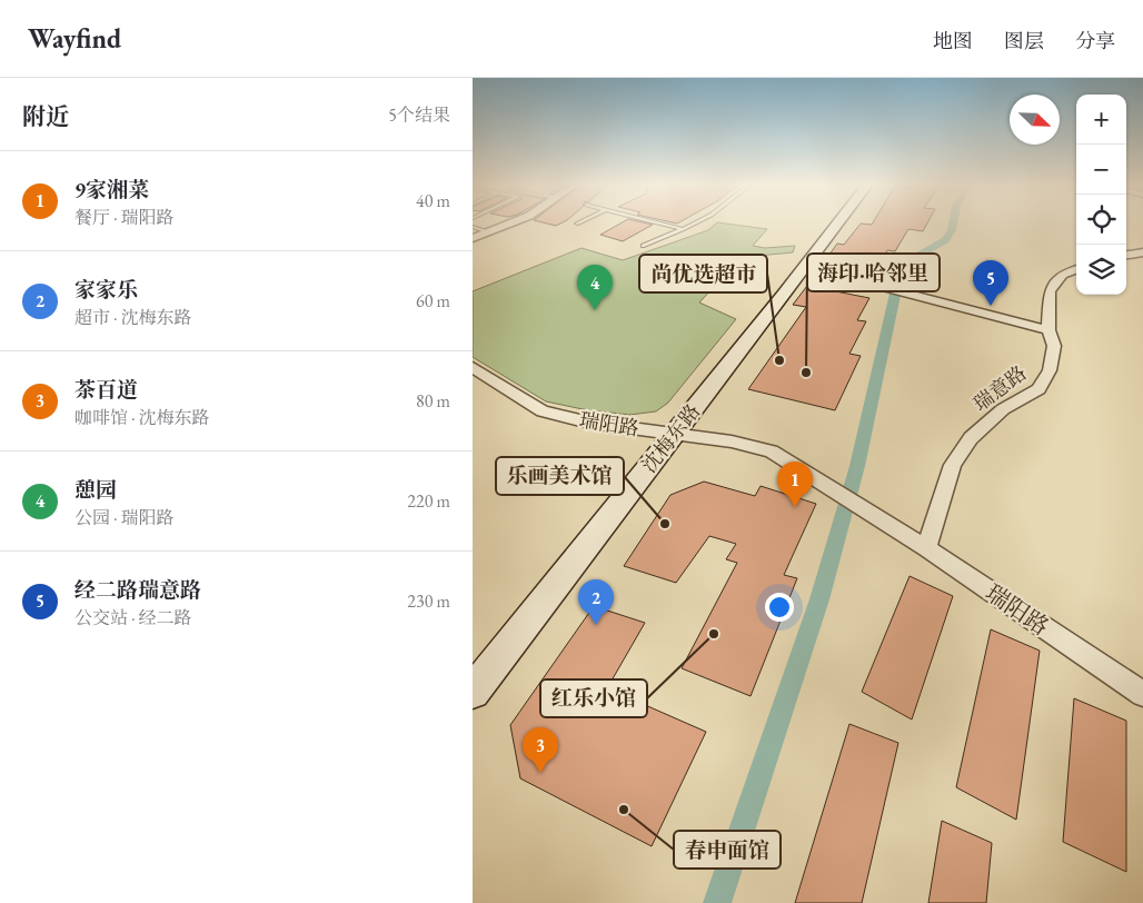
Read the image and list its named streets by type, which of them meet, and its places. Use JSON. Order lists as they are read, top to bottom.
{
  "streets": {
    "street": ["瑞意路", "瑞阳路", "沈梅东路"]
  },
  "crossings": [
    ["瑞意路", "瑞阳路"],
    ["瑞阳路", "沈梅东路"]
  ],
  "places": [
    "尚优选超市",
    "海印·哈邻里",
    "乐画美术馆",
    "红乐小馆",
    "春申面馆"
  ],
  "north": "bottom right",
  "page": {
    "header": "Wayfind",
    "nav": ["地图", "图层", "分享"],
    "heading": ["附近", "5个结果"],
    "map_buttons": ["+", "−"],
    "list": [
      {
        "mark": "1",
        "name": "9家湘菜",
        "note": "餐厅 · 瑞阳路",
        "value": "40 m"
      },
      {
        "mark": "2",
        "name": "家家乐",
        "note": "超市 · 沈梅东路",
        "value": "60 m"
      },
      {
        "mark": "3",
        "name": "茶百道",
        "note": "咖啡馆 · 沈梅东路",
        "value": "80 m"
      },
      {
        "mark": "4",
        "name": "憩园",
        "note": "公园 · 瑞阳路",
        "value": "220 m"
      },
      {
        "mark": "5",
        "name": "经二路瑞意路",
        "note": "公交站 · 经二路",
        "value": "230 m"
      }
    ],
    "pins": [
      "5",
      "4",
      "1",
      "2",
      "3"
    ]
  }
}
